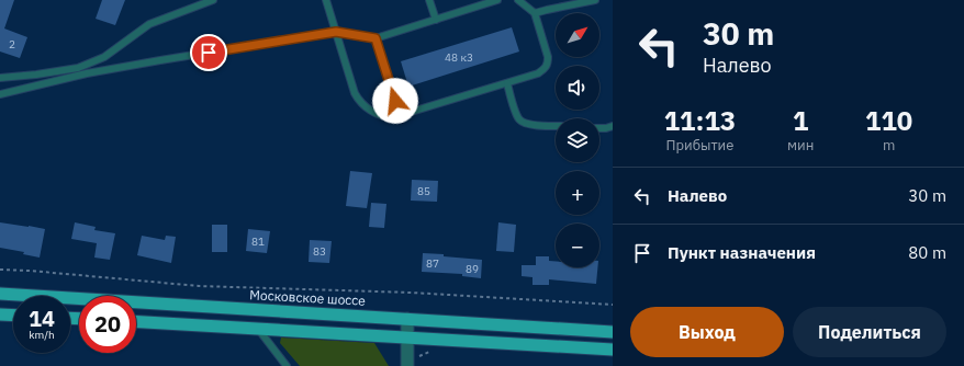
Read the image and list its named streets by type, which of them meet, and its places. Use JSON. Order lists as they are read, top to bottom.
{
  "streets": {
    "main road": ["Московское шоссе"]
  },
  "house_numbers": [
    "2",
    "48 к3",
    "85",
    "81",
    "83",
    "87",
    "89"
  ],
  "north": "top right",
  "page": {
    "turn": ["30 m", "Налево"],
    "map_buttons": ["+", "−"],
    "eta": [
      "11:13",
      "Прибытие",
      "1",
      "мин",
      "110",
      "m"
    ],
    "list": [
      {
        "name": "Налево",
        "value": "30 m"
      },
      {
        "name": "Пункт назначения",
        "value": "80 m"
      }
    ],
    "speed": "14 km/h",
    "limit": "20",
    "buttons": ["Выход", "Поделиться"]
  }
}
